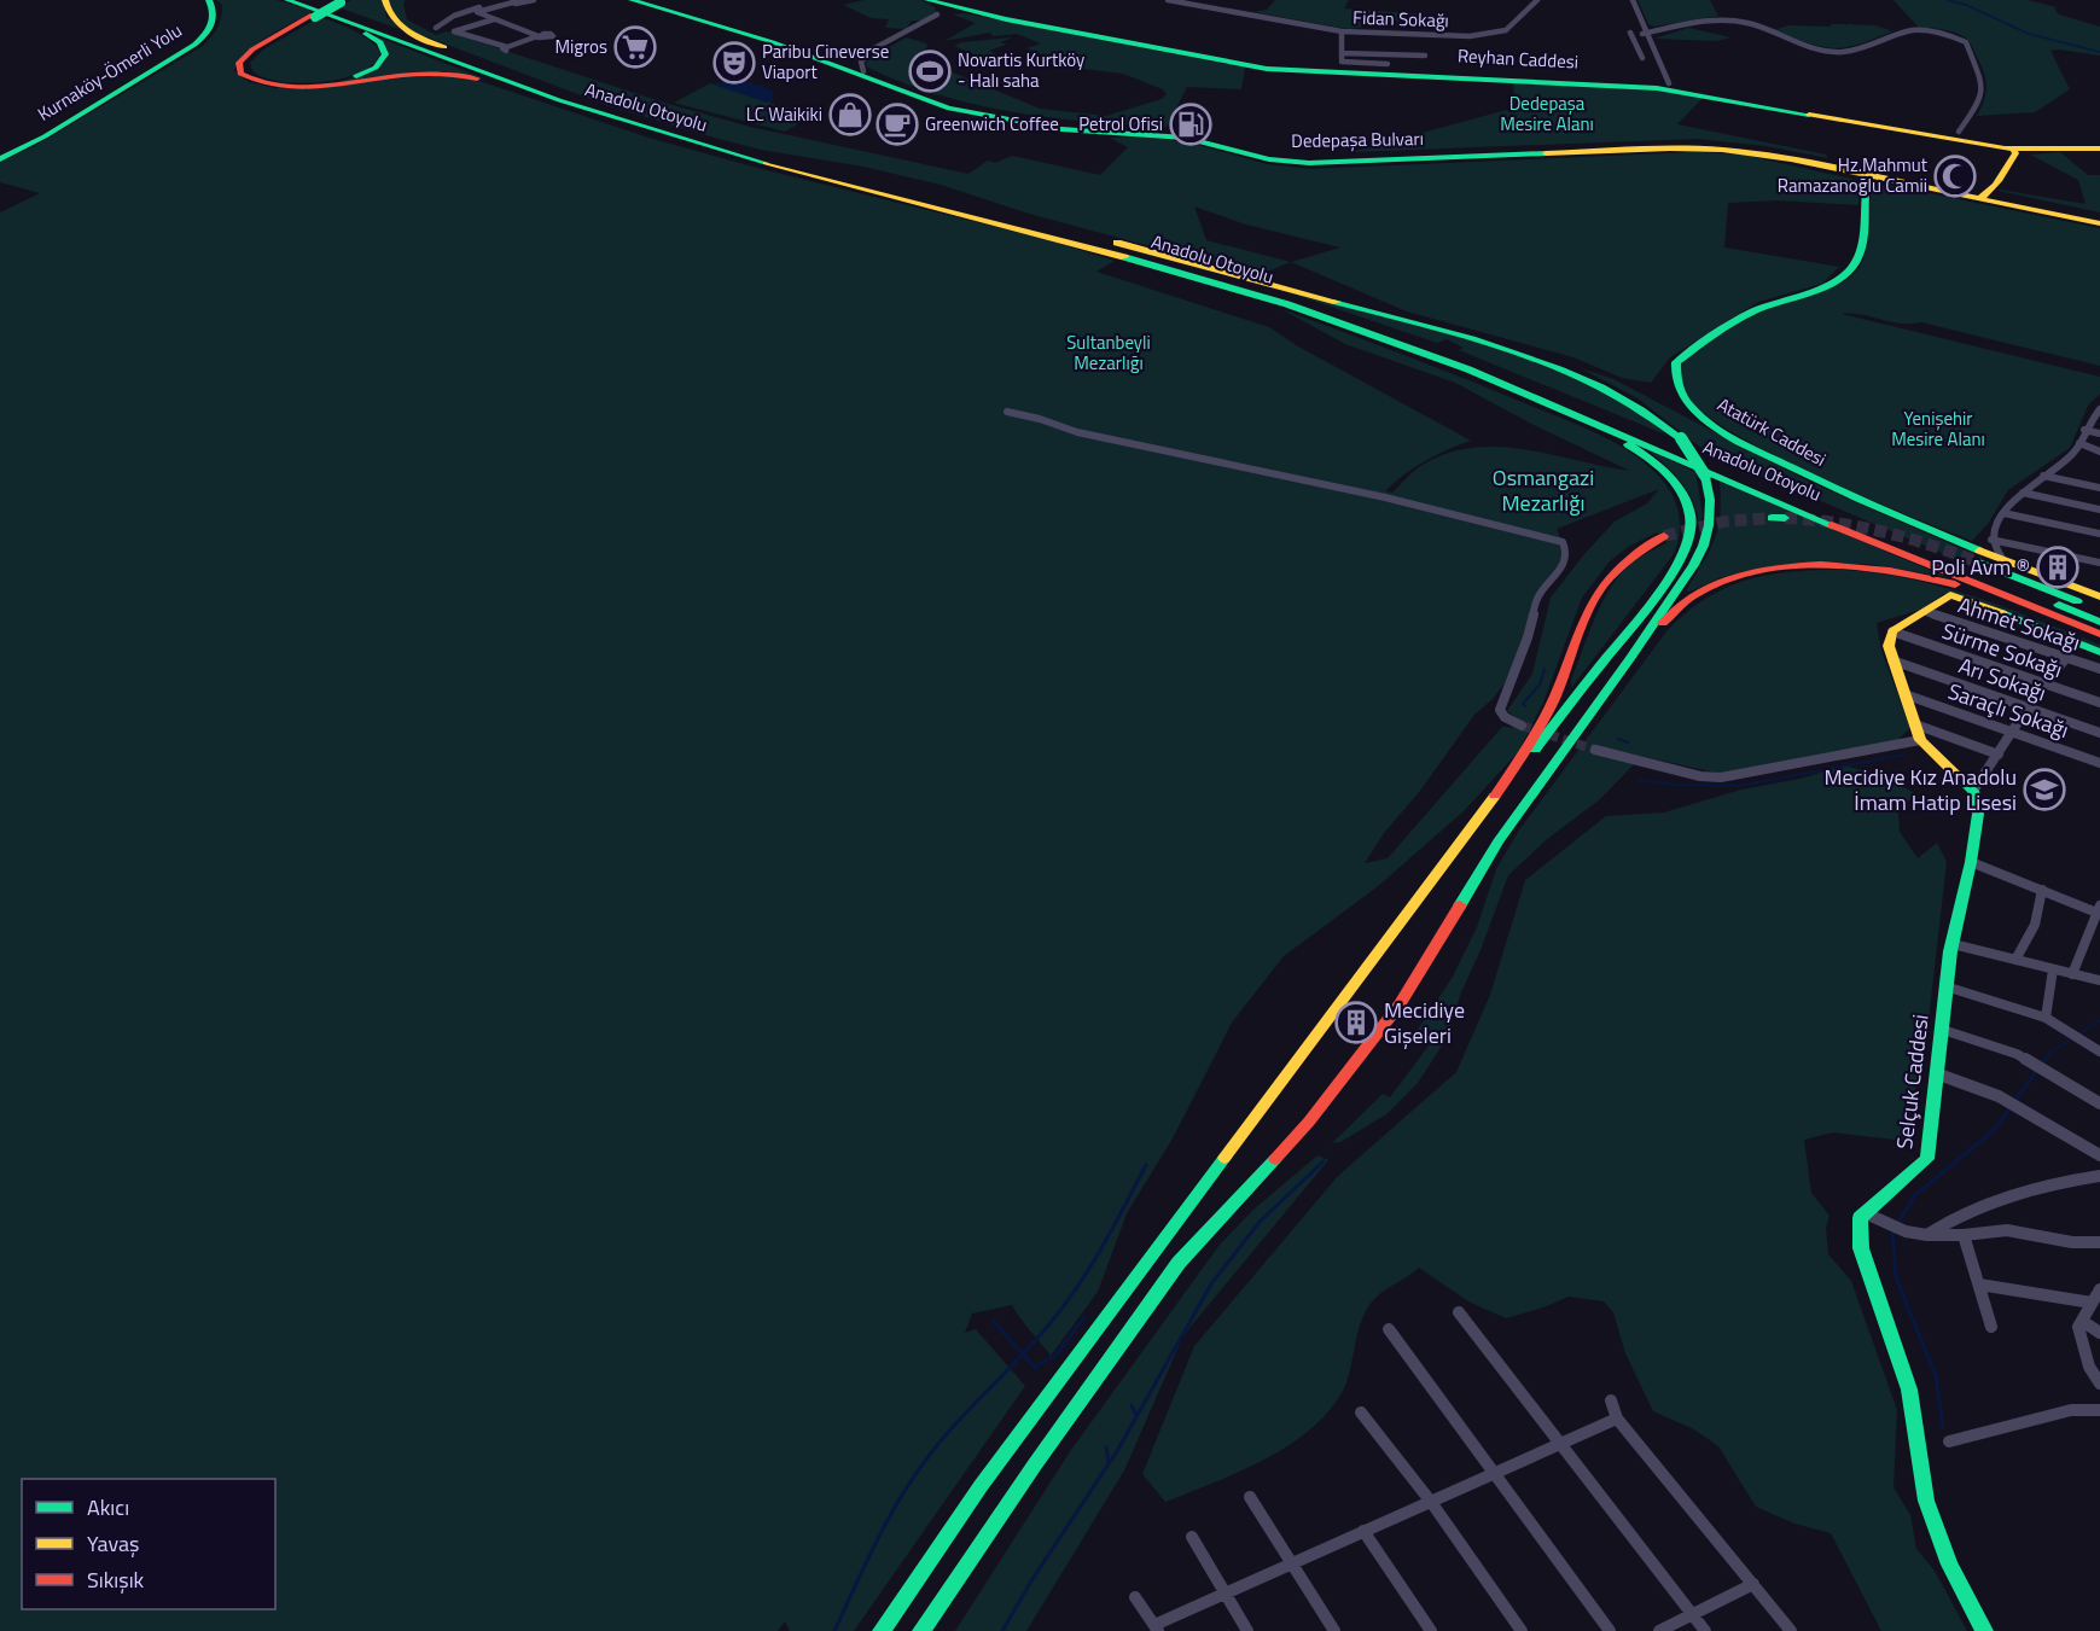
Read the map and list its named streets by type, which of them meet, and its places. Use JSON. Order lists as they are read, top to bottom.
{
  "streets": {
    "main road": [
      "Reyhan Caddesi",
      "Kurnaköy-Ömerli Yolu",
      "Anadolu Otoyolu",
      "Dedepaşa Bulvarı",
      "Atatürk Caddesi",
      "Selçuk Caddesi"
    ],
    "street": [
      "Fidan Sokağı",
      "Ahmet Sokağı",
      "Sürme Sokağı",
      "Arı Sokağı",
      "Saraçlı Sokağı"
    ]
  },
  "crossings": [
    ["Dedepaşa Bulvarı", "Atatürk Caddesi"]
  ],
  "parks": [
    "Dedepaşa Mesire Alanı",
    "Sultanbeyli Mezarlığı",
    "Yenişehir Mesire Alanı",
    "Osmangazi Mezarlığı"
  ],
  "places": {
    "supermarket": ["Migros"],
    "theatre": ["Paribu Cineverse Viaport"],
    "sports": ["Novartis Kurtköy - Halı saha"],
    "shop": ["LC Waikiki"],
    "cafe": ["Greenwich Coffee"],
    "fuel station": ["Petrol Ofisi"],
    "mosque": ["Hz.Mahmut Ramazanoğlu Camii"],
    "building": ["Poli Avm ®", "Mecidiye Gişeleri"],
    "school or university": ["Mecidiye Kız Anadolu İmam Hatip Lisesi"]
  },
  "legend": ["Akıcı", "Yavaş", "Sıkışık"]
}
